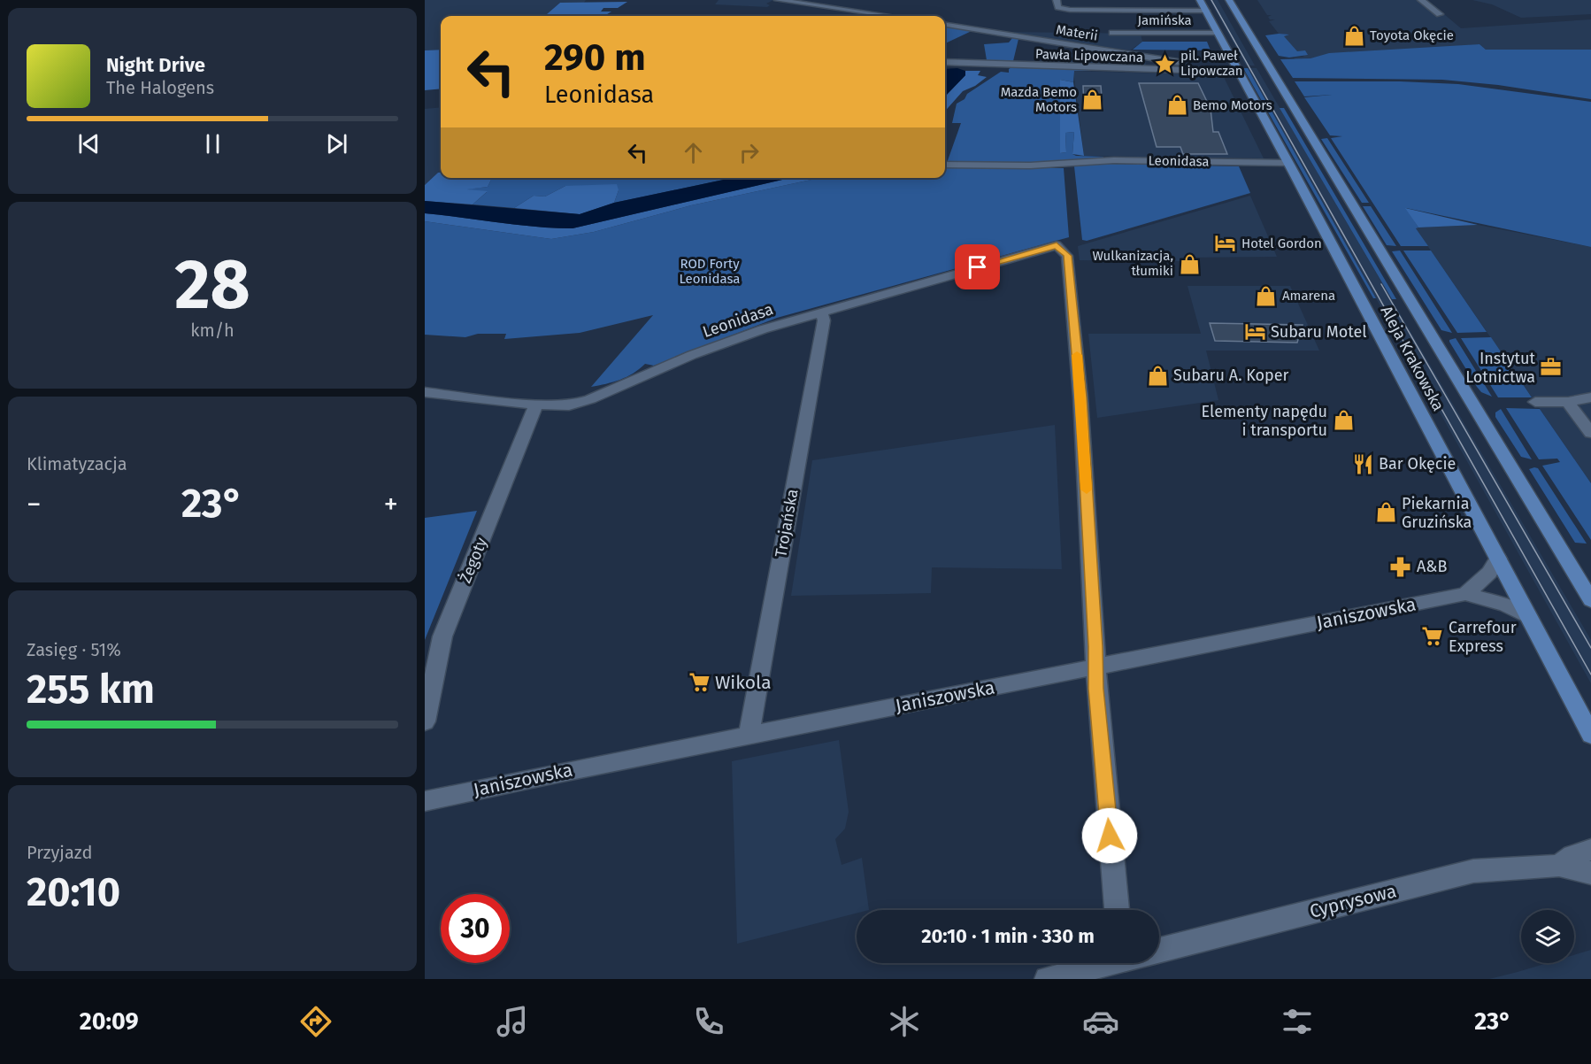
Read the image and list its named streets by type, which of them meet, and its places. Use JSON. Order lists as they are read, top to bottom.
{
  "streets": {
    "main road": ["Aleja Krakowska"],
    "street": [
      "Jamińska",
      "Materii",
      "Pawła Lipowczana",
      "Leonidasa",
      "Trojańska",
      "Żegoty",
      "Janiszowska",
      "Cyprysowa"
    ]
  },
  "crossings": [
    ["Jamińska", "Aleja Krakowska"],
    ["Materii", "Pawła Lipowczana"],
    ["Pawła Lipowczana", "Aleja Krakowska"],
    ["Leonidasa", "Aleja Krakowska"],
    ["Leonidasa", "Trojańska"],
    ["Leonidasa", "Żegoty"],
    ["Leonidasa", "Janiszowska"],
    ["Aleja Krakowska", "Janiszowska"],
    ["Trojańska", "Janiszowska"]
  ],
  "parks": ["ROD Forty Leonidasa"],
  "places": {
    "shop": [
      "Toyota Okęcie",
      "Mazda Bemo Motors",
      "Bemo Motors",
      "Wulkanizacja, tłumiki",
      "Amarena",
      "Subaru A. Koper",
      "Elementy napędu i transportu",
      "Piekarnia Gruzińska"
    ],
    "place": ["pil. Paweł Lipowczan"],
    "hotel": ["Hotel Gordon", "Subaru Motel"],
    "office": ["Instytut Lotnictwa"],
    "restaurant": ["Bar Okęcie"],
    "pharmacy": ["A&B"],
    "supermarket": ["Carrefour Express", "Wikola"]
  },
  "page": {
    "turn": ["290 m", "Leonidasa"],
    "song": ["Night Drive", "The Halogens"],
    "tile": [
      ["28", "km/h"],
      "Klimatyzacja",
      ["Zasięg · 51%", "255 km"],
      ["Przyjazd", "20:10"]
    ],
    "heat": ["−", "23°", "+"],
    "limit": "30",
    "trip": "20:10 · 1 min · 330 m",
    "tabs": ["20:09", "23°"]
  }
}
